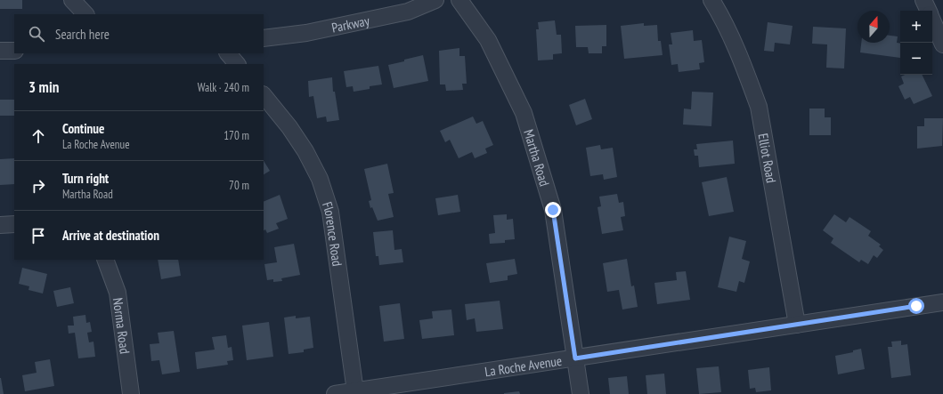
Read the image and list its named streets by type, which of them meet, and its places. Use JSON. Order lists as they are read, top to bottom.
{
  "streets": {
    "street": [
      "Parkway",
      "Martha Road",
      "Elliot Road",
      "Florence Road",
      "Norma Road",
      "La Roche Avenue"
    ]
  },
  "crossings": [
    ["Martha Road", "La Roche Avenue"],
    ["Elliot Road", "La Roche Avenue"],
    ["Florence Road", "La Roche Avenue"]
  ],
  "north": "top",
  "page": {
    "map_buttons": ["+", "−"],
    "search": "Search here",
    "heading": ["3 min", "Walk · 240 m"],
    "list": [
      ["Continue", "La Roche Avenue", "170 m"],
      ["Turn right", "Martha Road", "70 m"],
      "Arrive at destination"
    ]
  }
}
